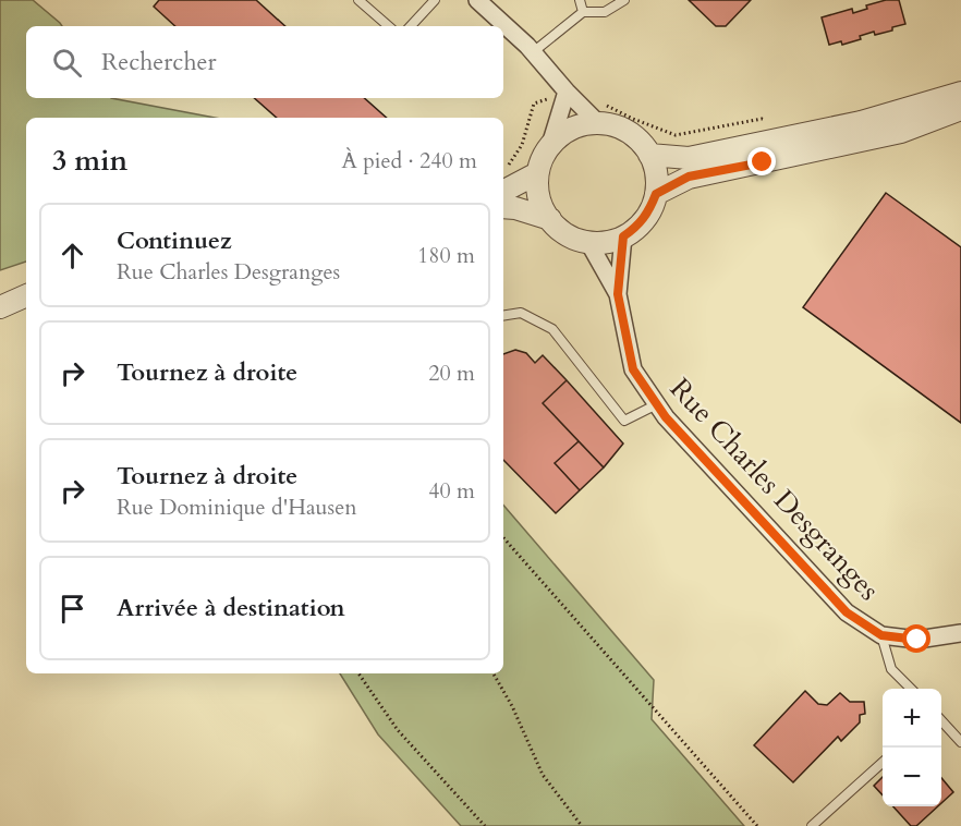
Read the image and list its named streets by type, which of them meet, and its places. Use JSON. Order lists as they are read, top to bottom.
{
  "streets": {
    "street": ["Rue Charles Desgranges"]
  },
  "page": {
    "search": "Rechercher",
    "heading": ["3 min", "À pied · 240 m"],
    "list": [
      ["Continuez", "Rue Charles Desgranges", "180 m"],
      ["Tournez à droite", "20 m"],
      ["Tournez à droite", "Rue Dominique d'Hausen", "40 m"],
      "Arrivée à destination"
    ],
    "map_buttons": ["+", "−"]
  }
}
